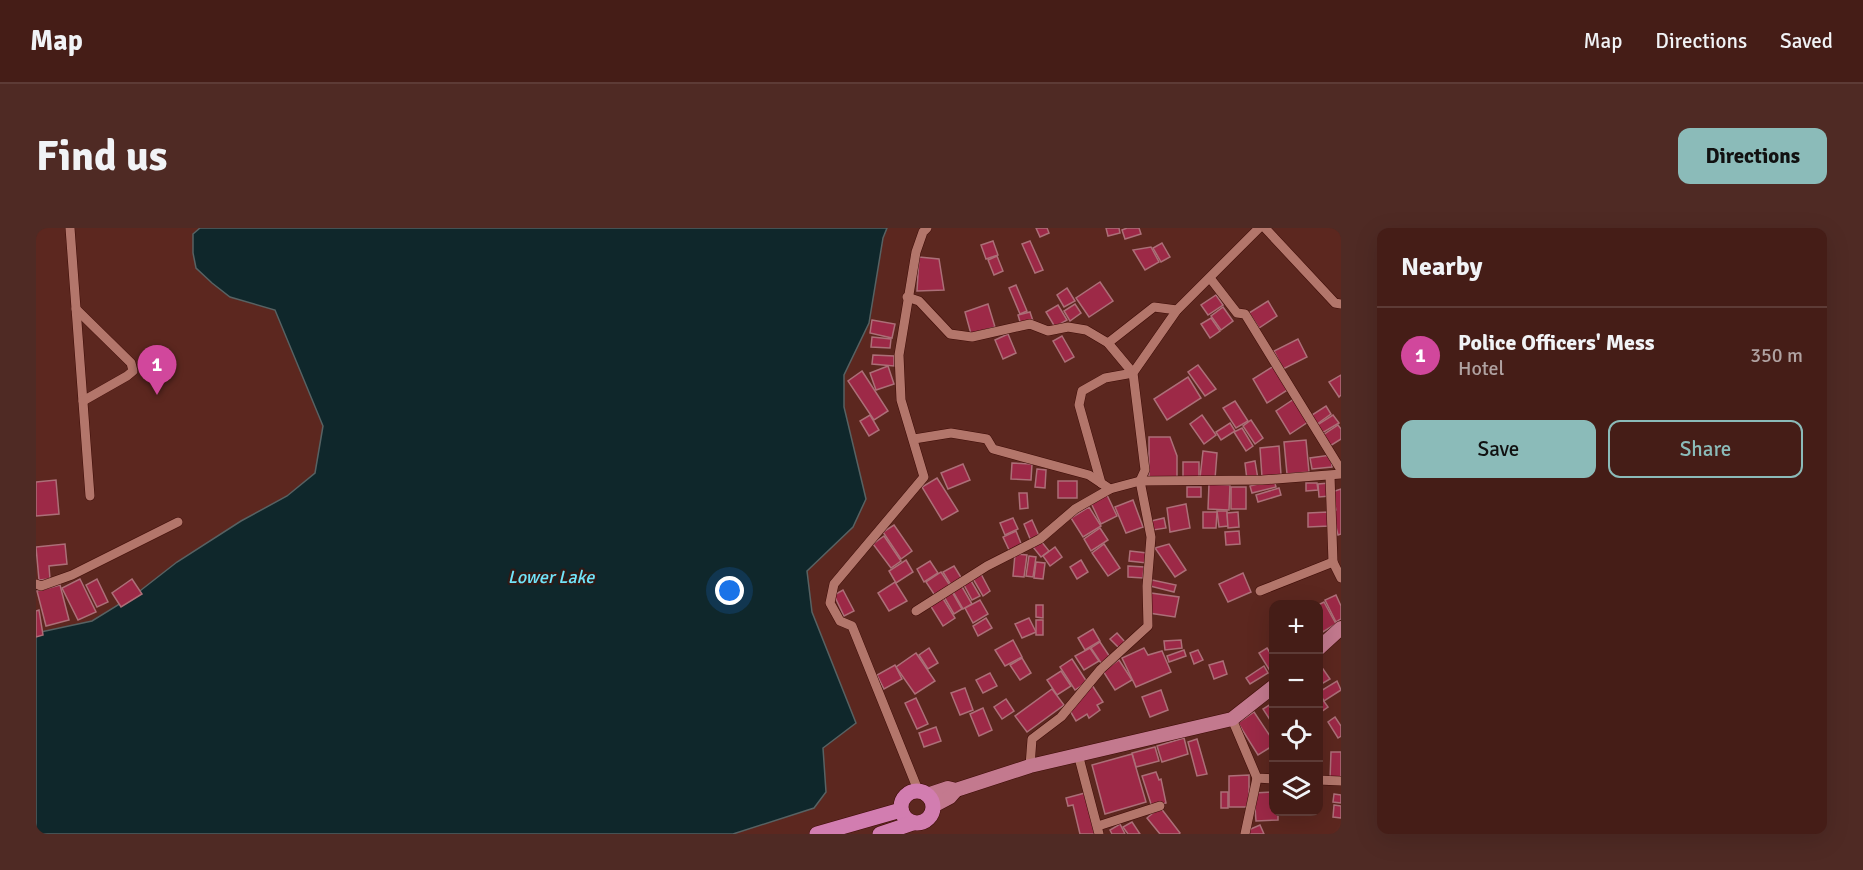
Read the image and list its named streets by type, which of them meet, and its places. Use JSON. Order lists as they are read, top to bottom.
{
  "water": ["Lower Lake"],
  "page": {
    "header": "Map",
    "nav": ["Map", "Directions", "Saved"],
    "buttons": [
      "Directions",
      ["Save", "Share"]
    ],
    "title": "Find us",
    "heading": "Nearby",
    "list": [
      {
        "mark": "1",
        "name": "Police Officers' Mess",
        "note": "Hotel",
        "value": "350 m"
      }
    ],
    "pins": "1",
    "map_buttons": ["+", "−"]
  }
}
